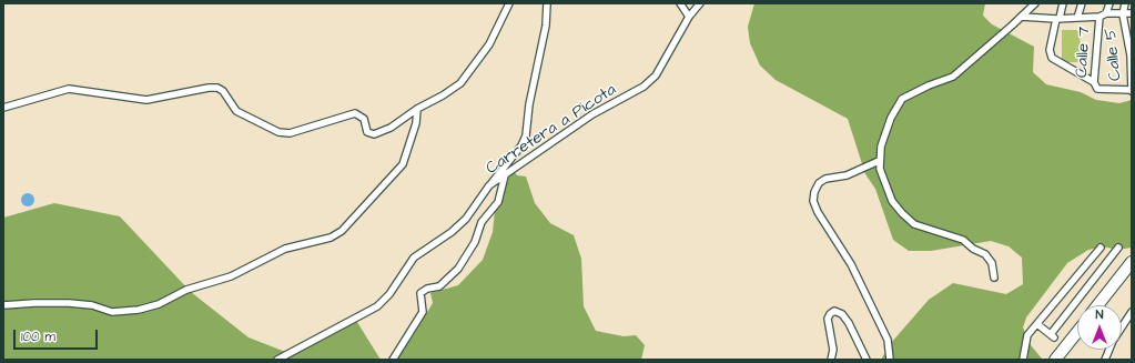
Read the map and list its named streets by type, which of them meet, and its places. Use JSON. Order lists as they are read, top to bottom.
{
  "streets": {
    "street": ["Calle 7", "Calle 5", "Carretera a Picota"]
  },
  "crossings": [
    ["Calle 7", "Calle 5"]
  ],
  "scale_bar": "100 m",
  "north": "top"
}
